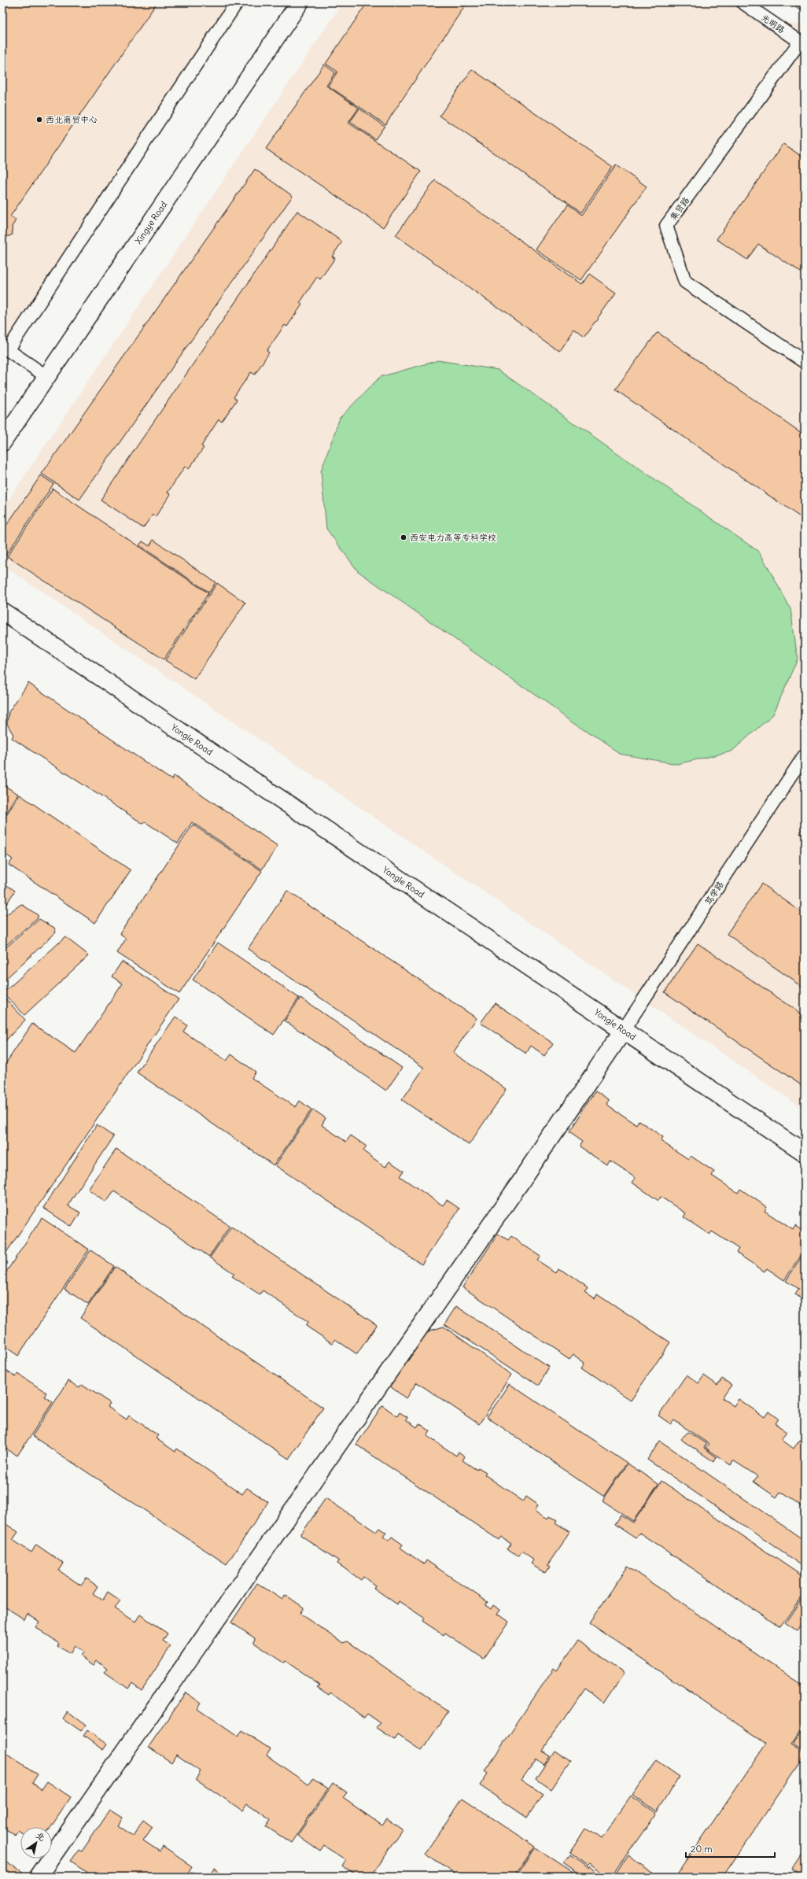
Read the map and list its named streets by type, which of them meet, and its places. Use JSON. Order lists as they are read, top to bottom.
{
  "streets": {
    "street": ["Xingye Road", "Yongle Road"],
    "lane": ["光明路", "集贤路", "笃学路"]
  },
  "crossings": [
    ["光明路", "集贤路"],
    ["Yongle Road", "笃学路"]
  ],
  "places": ["西北商贸中心", "西安电力高等专科学校"],
  "scale_bar": "20 m",
  "north": "top right"
}
